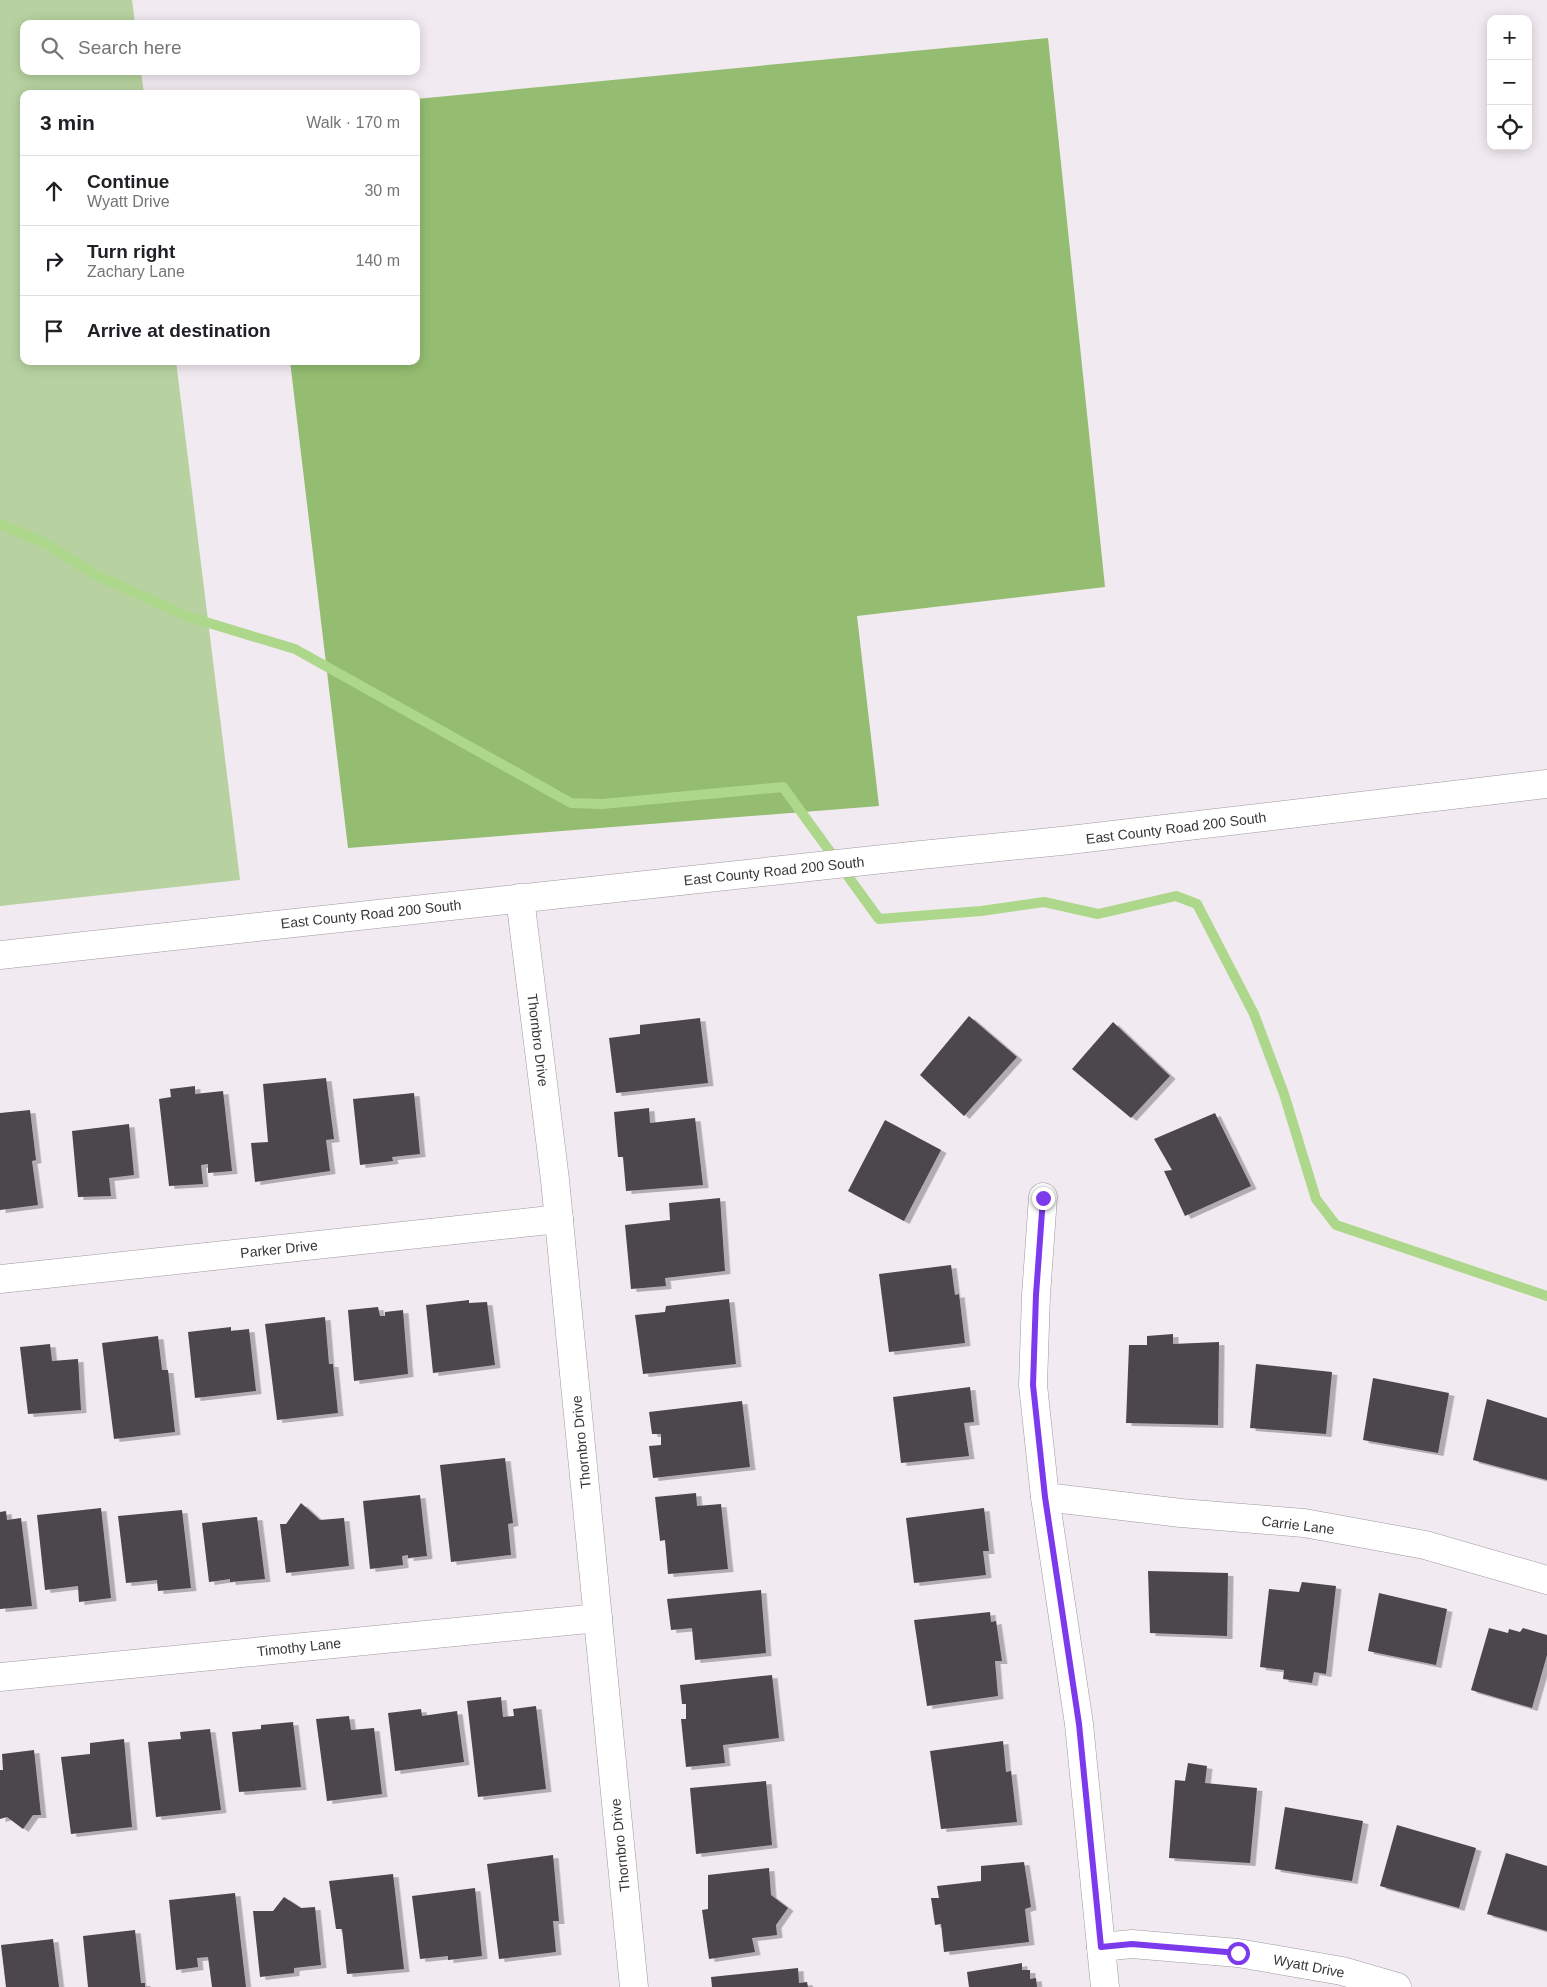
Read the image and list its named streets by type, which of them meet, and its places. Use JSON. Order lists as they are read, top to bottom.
{
  "streets": {
    "street": [
      "East County Road 200 South",
      "Thornbro Drive",
      "Parker Drive",
      "Carrie Lane",
      "Timothy Lane",
      "Wyatt Drive"
    ]
  },
  "crossings": [
    ["East County Road 200 South", "Thornbro Drive"],
    ["Thornbro Drive", "Parker Drive"],
    ["Thornbro Drive", "Timothy Lane"]
  ],
  "page": {
    "map_buttons": ["+", "−"],
    "search": "Search here",
    "heading": ["3 min", "Walk · 170 m"],
    "list": [
      ["Continue", "Wyatt Drive", "30 m"],
      ["Turn right", "Zachary Lane", "140 m"],
      "Arrive at destination"
    ]
  }
}
